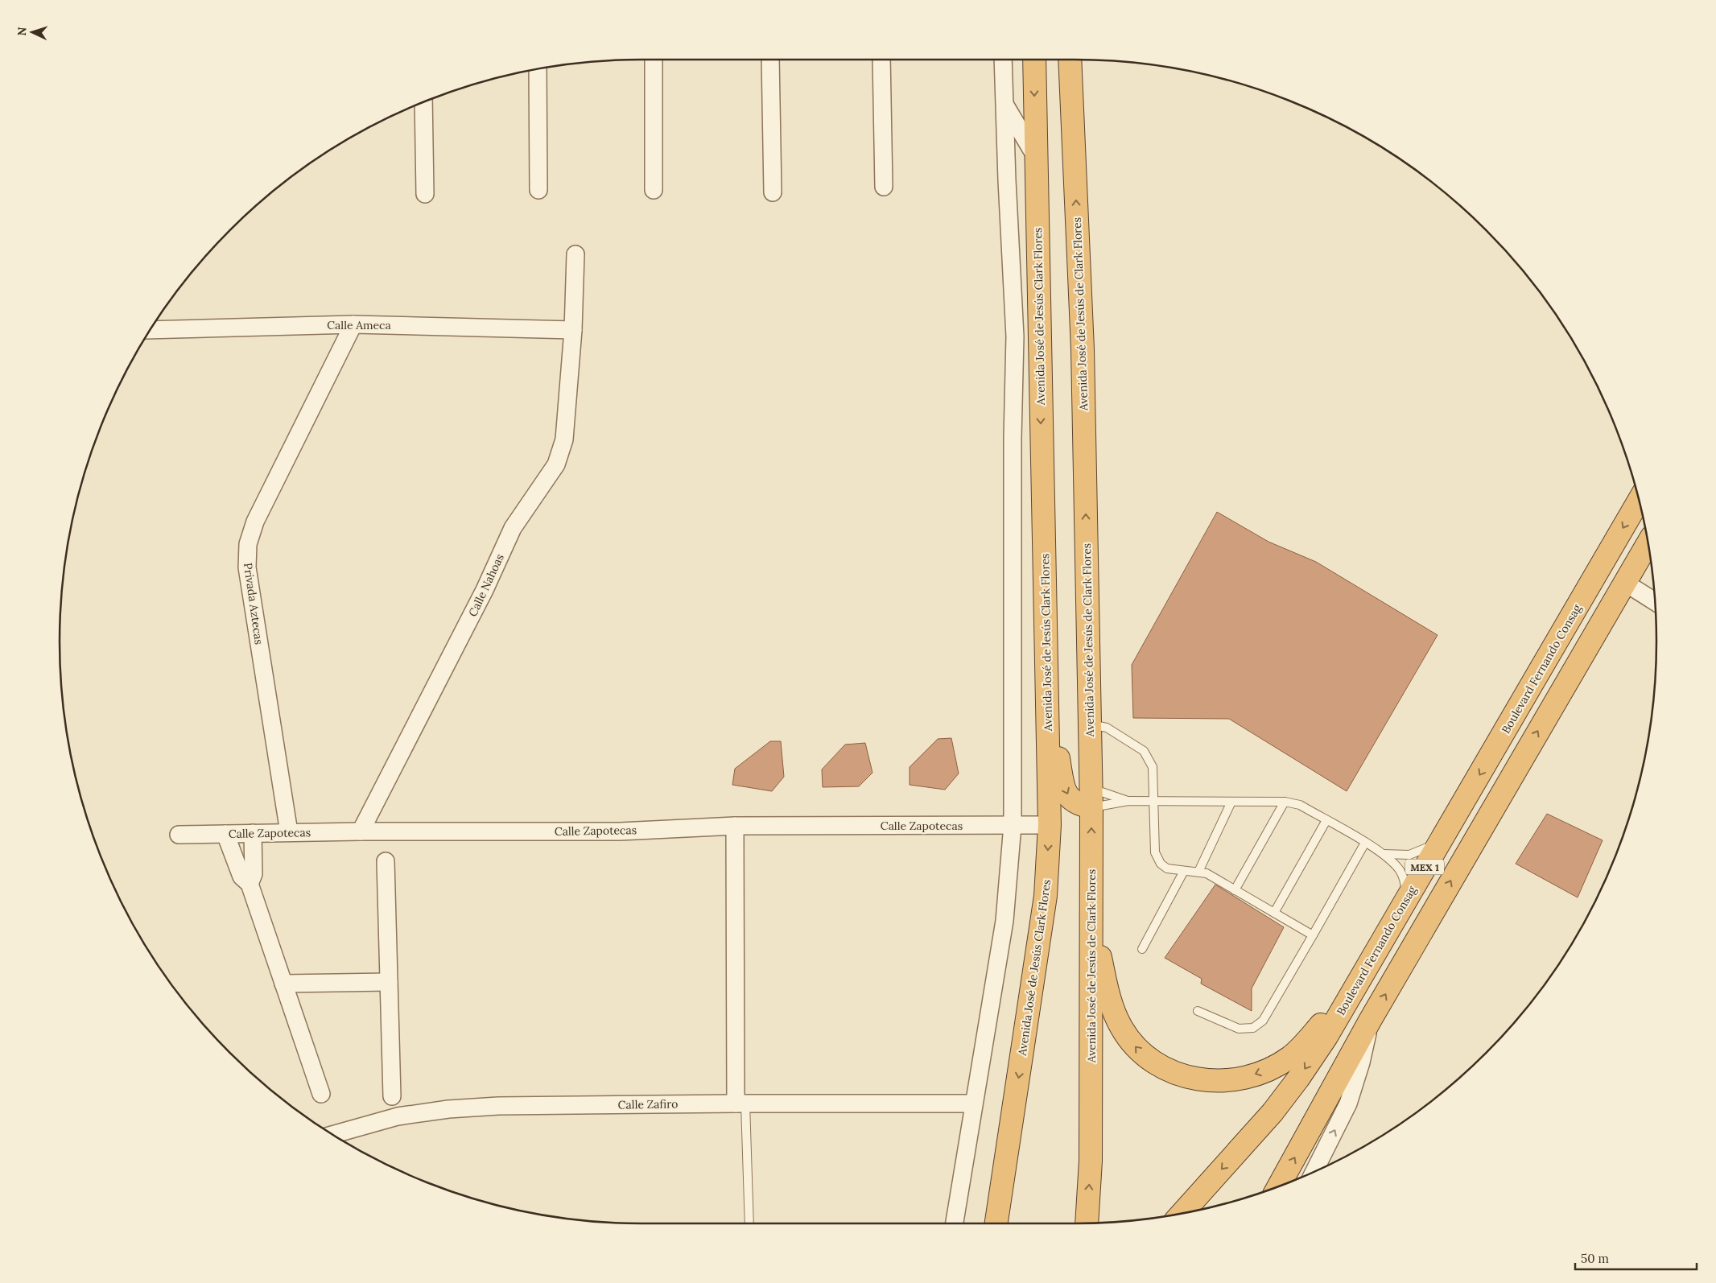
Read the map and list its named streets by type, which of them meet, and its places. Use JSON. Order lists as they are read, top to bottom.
{
  "streets": {
    "highway": [
      "Avenida José de Jesús de Clark Flores",
      "Avenida José de Jesús Clark Flores",
      "Boulevard Fernando Consag",
      "MEX 1"
    ],
    "street": [
      "Calle Ameca",
      "Calle Nahoas",
      "Privada Aztecas",
      "Calle Zapotecas",
      "Calle Zafiro"
    ]
  },
  "crossings": [
    ["Avenida José de Jesús Clark Flores", "Calle Zapotecas"],
    ["Calle Ameca", "Calle Nahoas"],
    ["Calle Ameca", "Privada Aztecas"],
    ["Calle Nahoas", "Calle Zapotecas"],
    ["Privada Aztecas", "Calle Zapotecas"]
  ],
  "one_way": ["Avenida José de Jesús de Clark Flores", "Avenida José de Jesús Clark Flores"],
  "scale_bar": "50 m",
  "north": "left"
}
